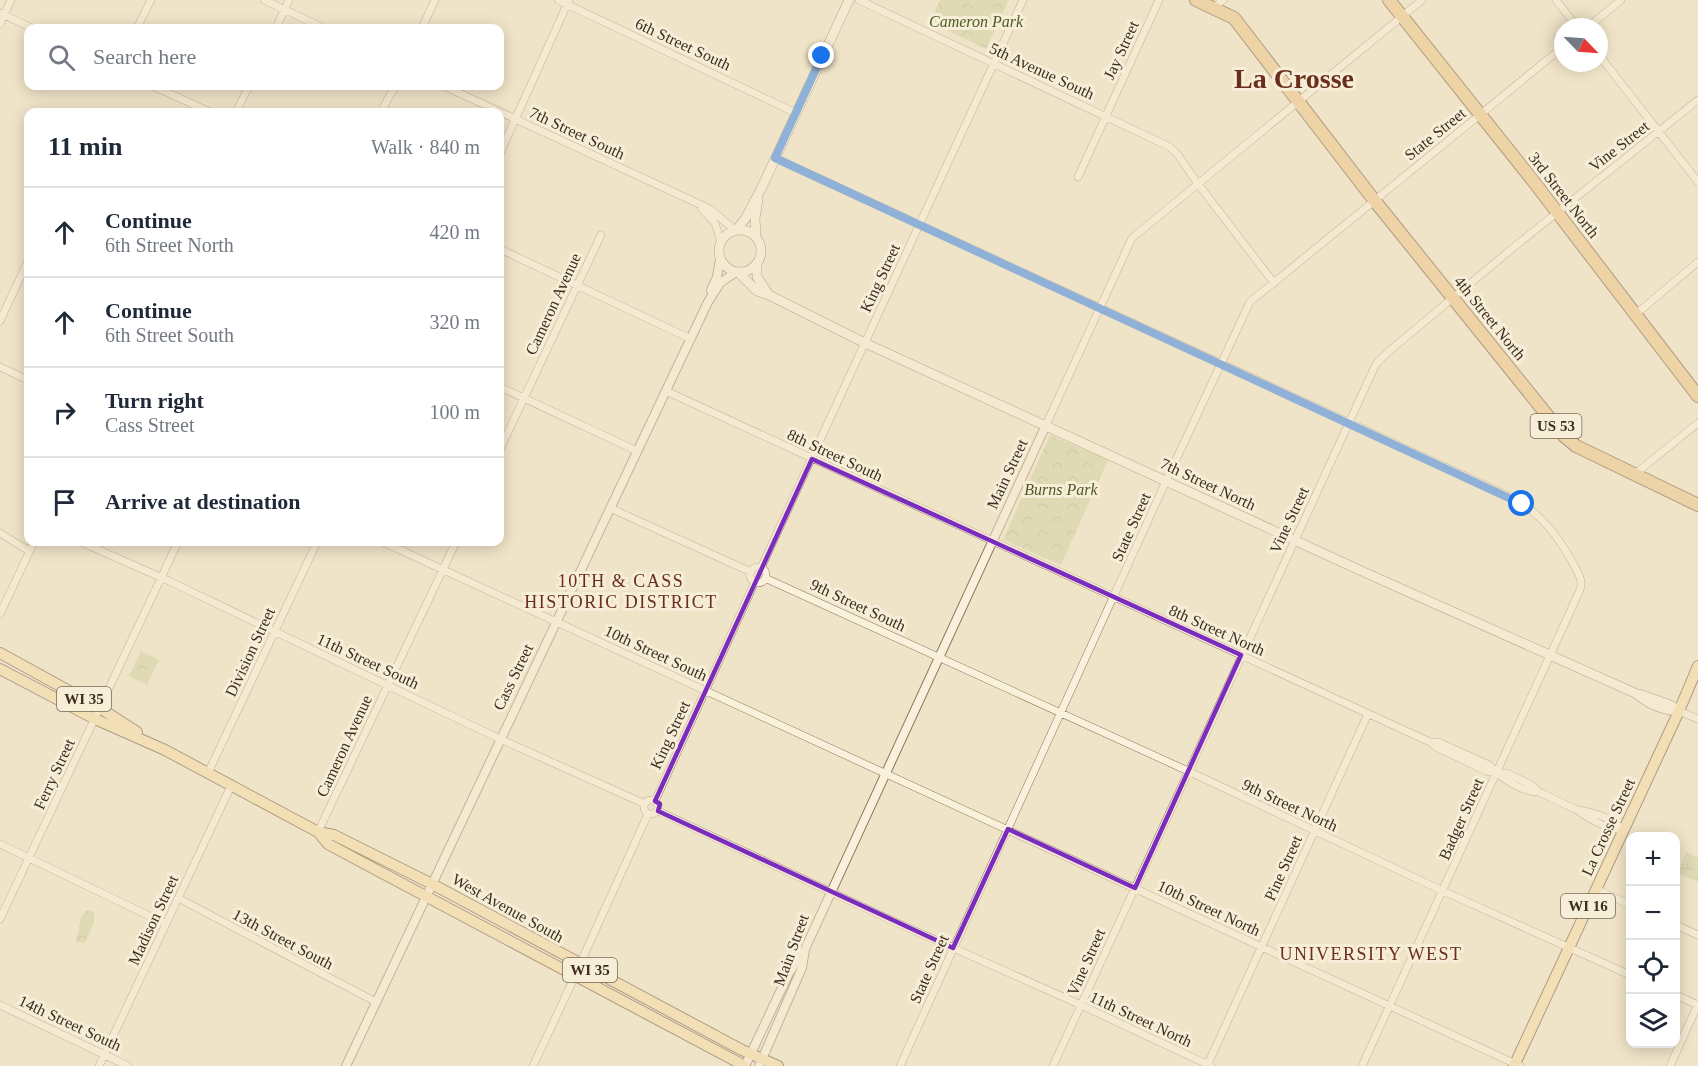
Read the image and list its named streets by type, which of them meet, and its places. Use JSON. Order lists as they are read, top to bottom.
{
  "streets": {
    "highway": ["3rd Street North", "4th Street North", "US 53"],
    "main road": [
      "7th Street North",
      "WI 35",
      "La Crosse Street",
      "WI 16",
      "West Avenue South"
    ],
    "street": [
      "6th Street South",
      "Jay Street",
      "5th Avenue South",
      "7th Street South",
      "State Street",
      "Vine Street",
      "King Street",
      "Cameron Avenue",
      "8th Street South",
      "Main Street",
      "9th Street South",
      "8th Street North",
      "Division Street",
      "10th Street South",
      "11th Street South",
      "Cass Street",
      "Ferry Street",
      "9th Street North",
      "Badger Street",
      "Pine Street",
      "10th Street North",
      "Madison Street",
      "13th Street South",
      "11th Street North",
      "14th Street South"
    ]
  },
  "crossings": [
    ["Jay Street", "5th Avenue South"],
    ["5th Avenue South", "State Street"],
    ["5th Avenue South", "King Street"],
    ["5th Avenue South", "Main Street"],
    ["7th Street South", "7th Street North"],
    ["7th Street South", "Cass Street"],
    ["State Street", "3rd Street North"],
    ["State Street", "4th Street North"],
    ["State Street", "7th Street North"],
    ["State Street", "8th Street North"],
    ["State Street", "9th Street North"],
    ["State Street", "10th Street North"],
    ["State Street", "11th Street North"],
    ["Vine Street", "3rd Street North"],
    ["Vine Street", "4th Street North"],
    ["Vine Street", "7th Street North"],
    ["Vine Street", "8th Street North"],
    ["Vine Street", "9th Street North"],
    ["Vine Street", "Badger Street"],
    ["Vine Street", "10th Street North"],
    ["Vine Street", "11th Street North"],
    ["3rd Street North", "Main Street"],
    ["King Street", "8th Street South"],
    ["King Street", "7th Street North"],
    ["King Street", "9th Street South"],
    ["King Street", "10th Street South"],
    ["King Street", "11th Street South"],
    ["Cameron Avenue", "10th Street South"],
    ["Cameron Avenue", "11th Street South"],
    ["Cameron Avenue", "West Avenue South"],
    ["4th Street North", "US 53"],
    ["4th Street North", "Main Street"],
    ["US 53", "Main Street"],
    ["8th Street South", "Main Street"],
    ["8th Street South", "8th Street North"],
    ["8th Street South", "Cass Street"],
    ["Main Street", "7th Street North"],
    ["Main Street", "9th Street South"],
    ["Main Street", "8th Street North"],
    ["Main Street", "10th Street South"],
    ["Main Street", "9th Street North"],
    ["Main Street", "West Avenue South"],
    ["Main Street", "10th Street North"],
    ["Main Street", "11th Street North"],
    ["7th Street North", "Cass Street"],
    ["7th Street North", "Badger Street"],
    ["7th Street North", "La Crosse Street"],
    ["9th Street South", "9th Street North"],
    ["8th Street North", "Badger Street"],
    ["8th Street North", "La Crosse Street"],
    ["8th Street North", "Pine Street"],
    ["Division Street", "11th Street South"],
    ["Division Street", "West Avenue South"],
    ["10th Street South", "Cass Street"],
    ["10th Street South", "10th Street North"],
    ["11th Street South", "Cass Street"],
    ["11th Street South", "Ferry Street"],
    ["Cass Street", "West Avenue South"],
    ["Cass Street", "13th Street South"],
    ["Ferry Street", "West Avenue South"],
    ["9th Street North", "Badger Street"],
    ["9th Street North", "La Crosse Street"],
    ["9th Street North", "Pine Street"],
    ["Badger Street", "10th Street North"],
    ["La Crosse Street", "10th Street North"],
    ["Pine Street", "10th Street North"],
    ["Pine Street", "11th Street North"],
    ["West Avenue South", "Madison Street"],
    ["Madison Street", "13th Street South"],
    ["Madison Street", "14th Street South"]
  ],
  "districts": ["La Crosse", "10TH & CASS HISTORIC DISTRICT", "UNIVERSITY WEST"],
  "parks": ["Cameron Park", "Burns Park"],
  "north": "bottom right",
  "page": {
    "search": "Search here",
    "heading": ["11 min", "Walk · 840 m"],
    "list": [
      ["Continue", "6th Street North", "420 m"],
      ["Continue", "6th Street South", "320 m"],
      ["Turn right", "Cass Street", "100 m"],
      "Arrive at destination"
    ],
    "map_buttons": ["+", "−"]
  }
}
